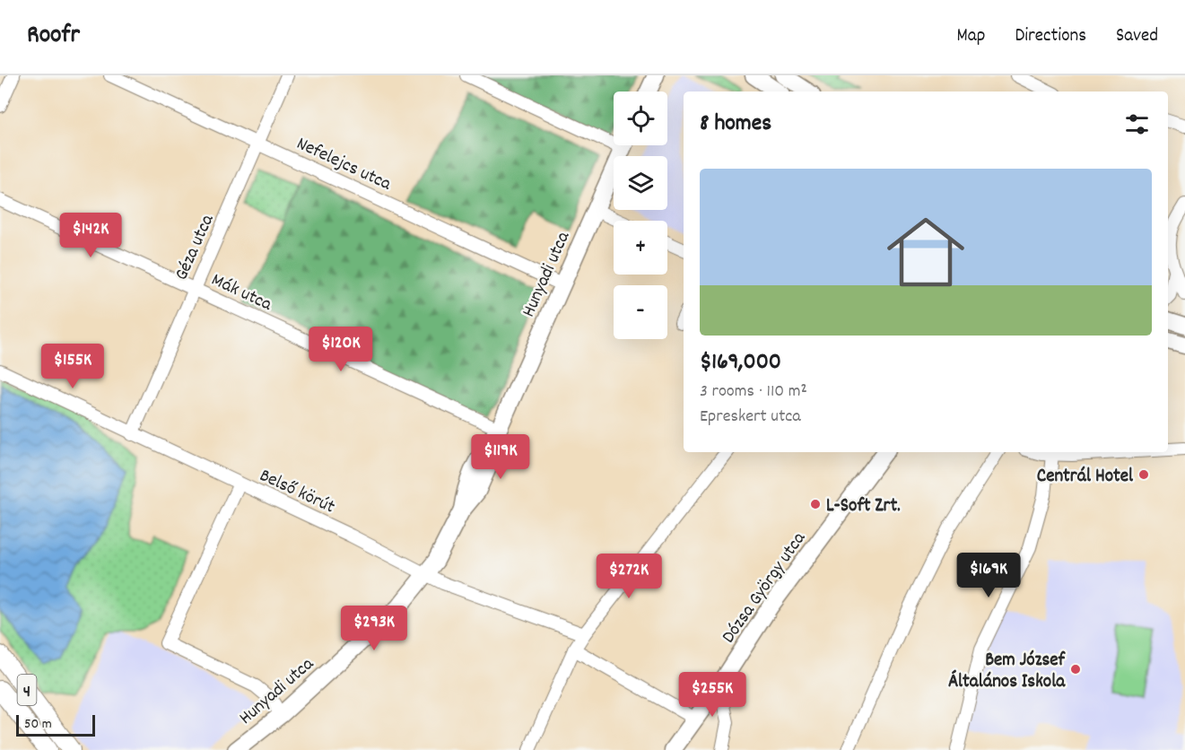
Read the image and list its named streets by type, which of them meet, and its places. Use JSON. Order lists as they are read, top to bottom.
{
  "streets": {
    "main road": ["4"],
    "street": [
      "Nefelejcs utca",
      "Géza utca",
      "Hunyadi utca",
      "Mák utca",
      "Belső körút",
      "Dózsa György utca"
    ]
  },
  "crossings": [
    ["Nefelejcs utca", "Géza utca"],
    ["Nefelejcs utca", "Hunyadi utca"],
    ["Géza utca", "Mák utca"],
    ["Géza utca", "Belső körút"],
    ["Hunyadi utca", "Mák utca"],
    ["Hunyadi utca", "Belső körút"]
  ],
  "places": ["Centrál Hotel", "L-Soft Zrt.", "Bem József Általános Iskola"],
  "scale_bar": "50 m",
  "page": {
    "header": "Roofr",
    "nav": ["Map", "Directions", "Saved"],
    "map_buttons": ["+", "−"],
    "heading": "8 homes",
    "list": [
      {
        "name": "$169,000",
        "note": "3 rooms · 110 m² · Epreskert utca"
      }
    ],
    "price": [
      "$142K",
      "$120K",
      "$155K",
      "$119K",
      "$169K",
      "$272K",
      "$293K",
      "$255K"
    ],
    "scale": "50 m"
  }
}
